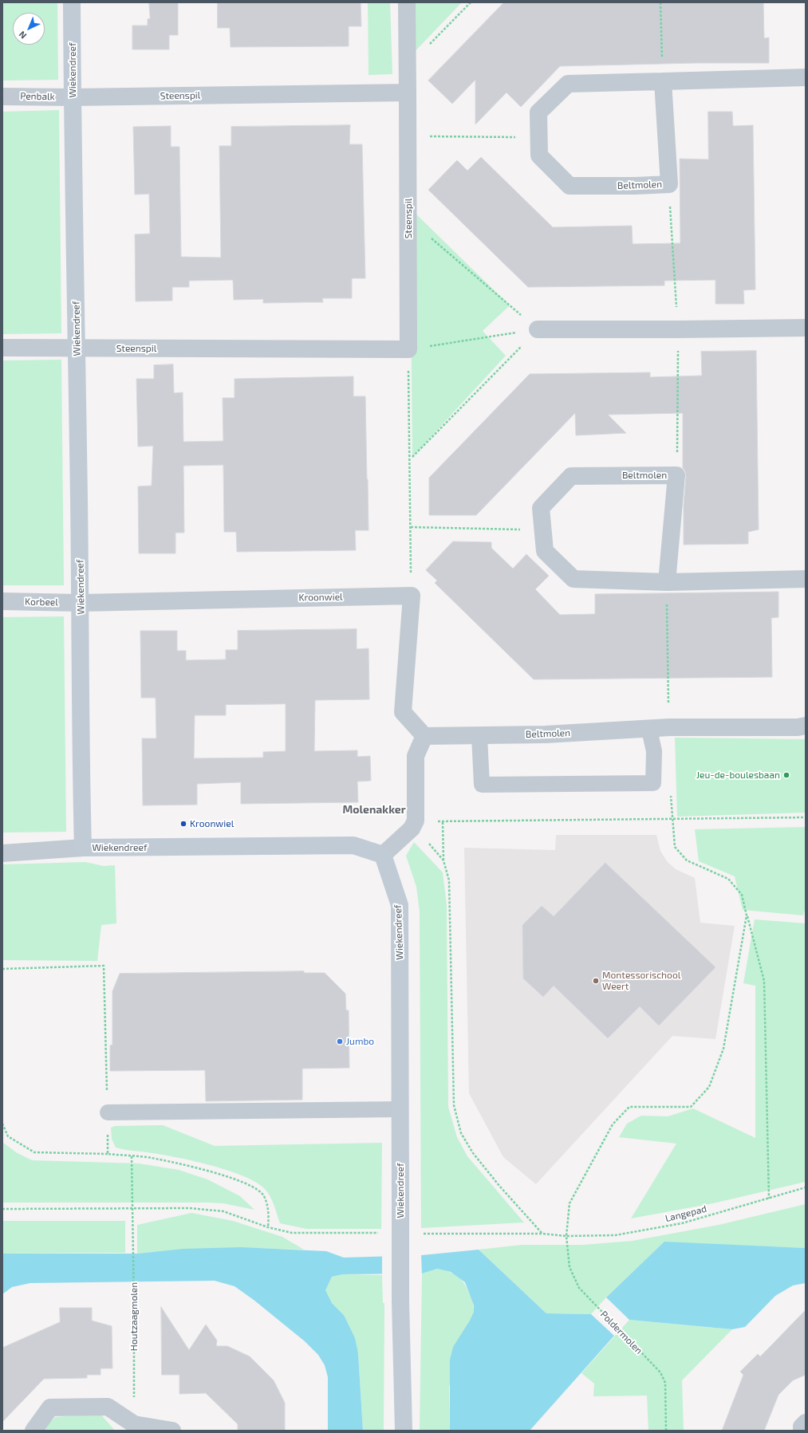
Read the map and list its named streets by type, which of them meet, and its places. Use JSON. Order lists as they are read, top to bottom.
{
  "streets": {
    "street": [
      "Wiekendreef",
      "Steenspil",
      "Penbalk",
      "Beltmolen",
      "Kroonwiel",
      "Korbeel"
    ],
    "path": ["Langepad", "Houtzaagmolen", "Poldermolen"]
  },
  "crossings": [
    ["Wiekendreef", "Steenspil"],
    ["Wiekendreef", "Penbalk"],
    ["Wiekendreef", "Kroonwiel"],
    ["Wiekendreef", "Korbeel"],
    ["Steenspil", "Penbalk"],
    ["Kroonwiel", "Korbeel"],
    ["Langepad", "Poldermolen"]
  ],
  "districts": ["Molenakker"],
  "places": [
    "Jeu-de-boulesbaan",
    "Kroonwiel",
    "Montessorischool Weert",
    "Jumbo"
  ],
  "north": "bottom left"
}
